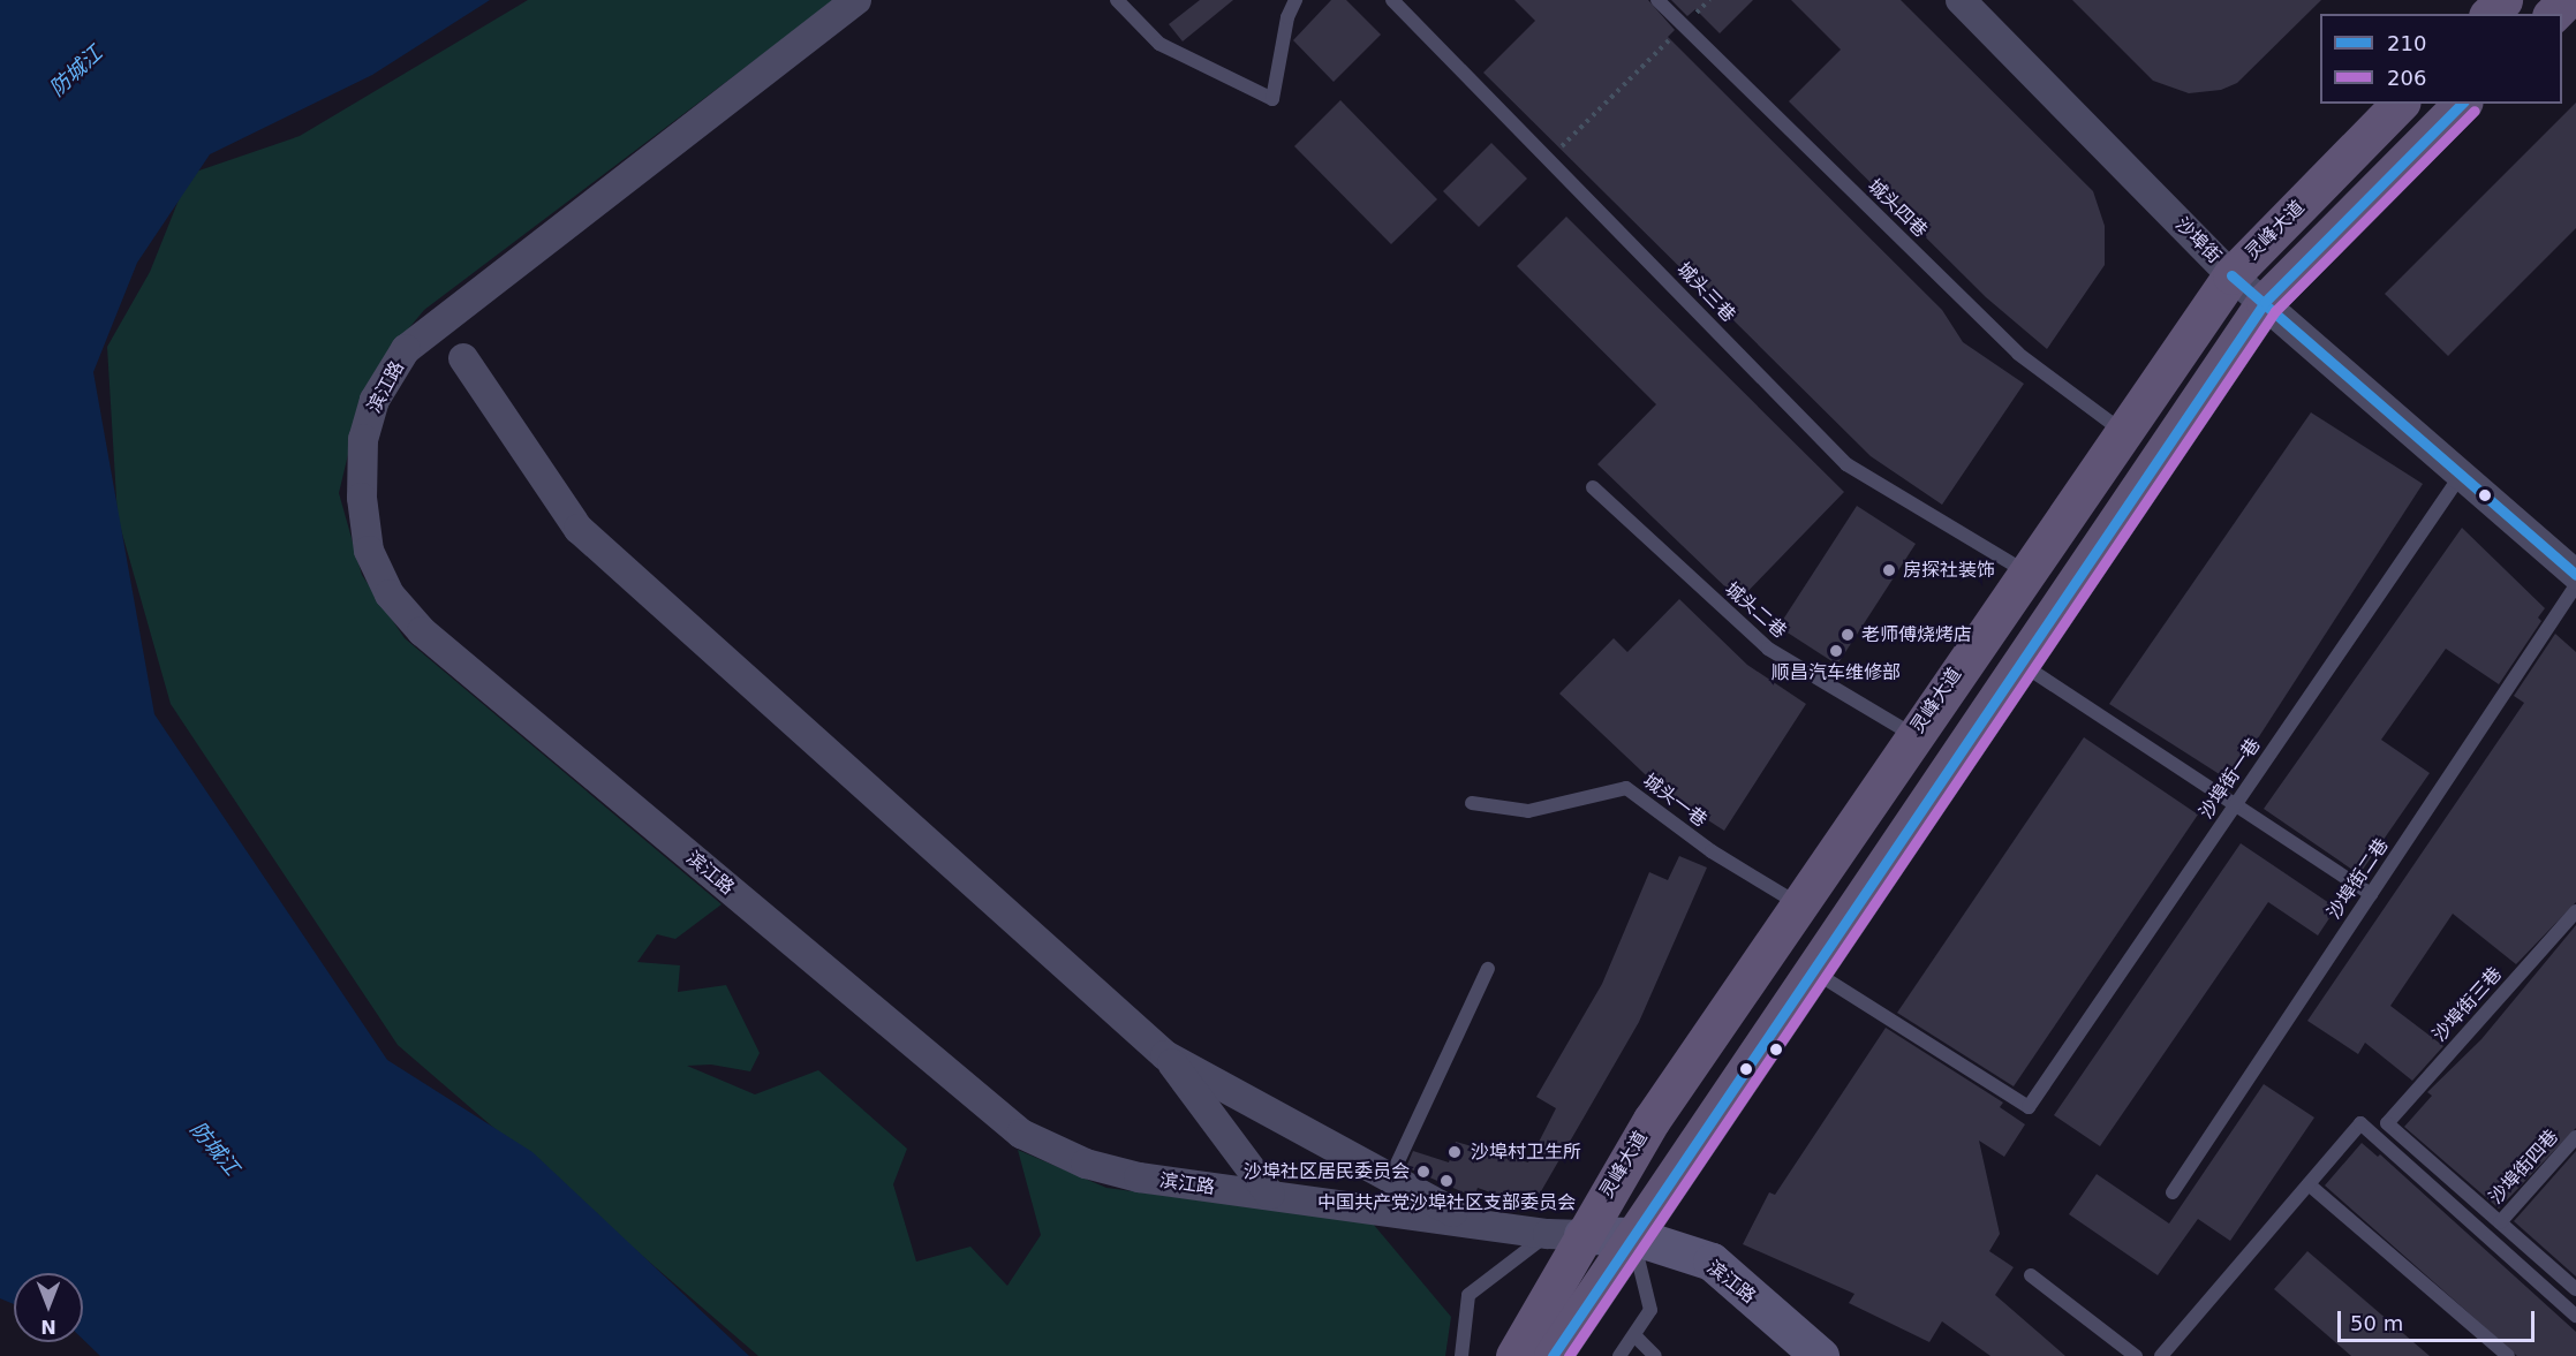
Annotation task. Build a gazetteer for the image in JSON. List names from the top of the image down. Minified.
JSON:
{"streets":{"main road":["灵峰大道"],"street":["沙埠街","滨江路"],"lane":["城头四巷","城头三巷","城头二巷","沙埠街一巷","城头一巷","沙埠街二巷","沙埠街三巷","沙埠街四巷"]},"crossings":[["城头四巷","灵峰大道"],["灵峰大道","沙埠街"],["灵峰大道","城头三巷"],["灵峰大道","滨江路"],["灵峰大道","城头二巷"],["灵峰大道","沙埠街一巷"],["灵峰大道","城头一巷"],["沙埠街","沙埠街一巷"],["沙埠街三巷","沙埠街四巷"]],"water":["防城江"],"places":["房探社装饰","老师傅烧烤店","顺昌汽车维修部","沙埠村卫生所","沙埠社区居民委员会","中国共产党沙埠社区支部委员会"],"lines":["transit line 210","transit line 206"],"legend":["210","206"],"scale_bar":"50 m","north":"bottom"}
